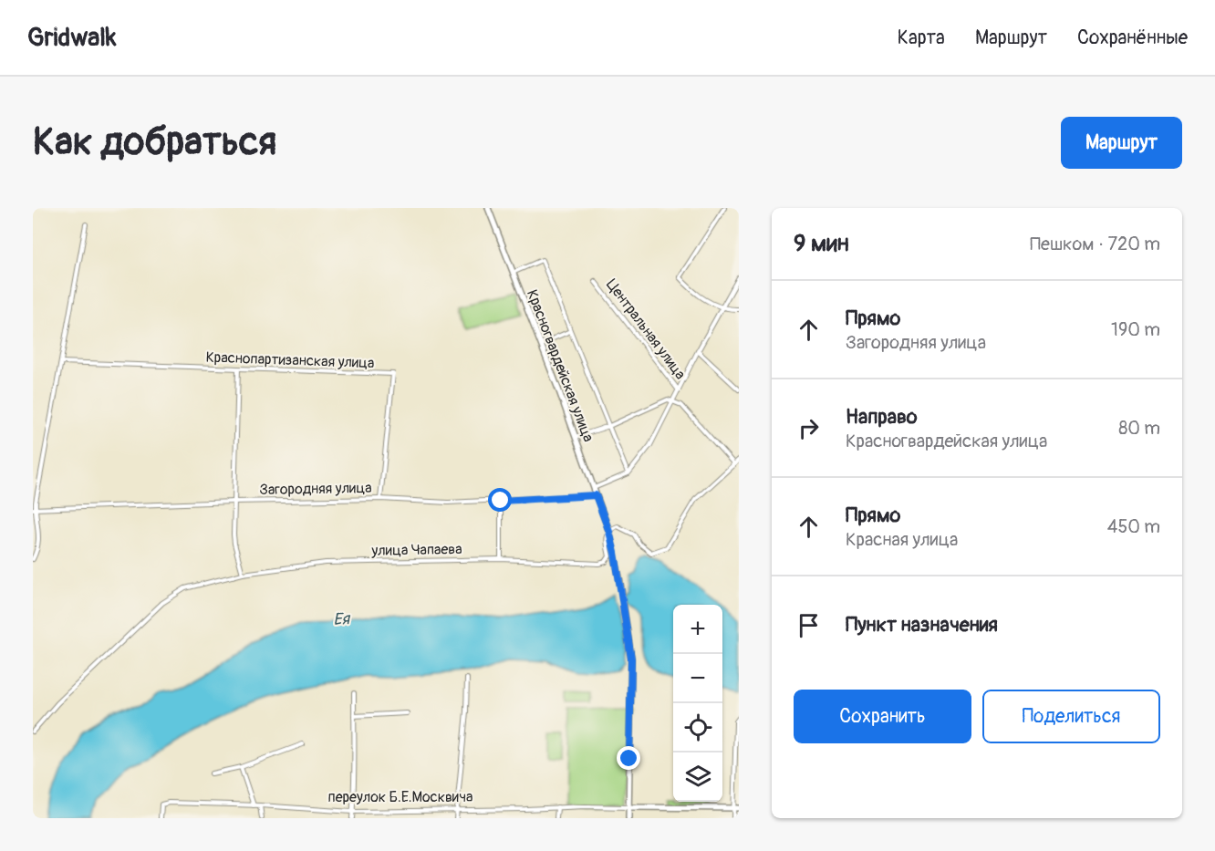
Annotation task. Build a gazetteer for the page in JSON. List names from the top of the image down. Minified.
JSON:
{"streets":{"street":["Центральная улица","Краснопартизанская улица","Красногвардейская улица","Загородняя улица","улица Чапаева","переулок Б.Е.Москвича"]},"crossings":[["Центральная улица","Красногвардейская улица"],["Краснопартизанская улица","Загородняя улица"],["Красногвардейская улица","Загородняя улица"],["Красногвардейская улица","улица Чапаева"],["Красногвардейская улица","переулок Б.Е.Москвича"]],"water":["Ея"],"page":{"header":"Gridwalk","nav":["Карта","Маршрут","Сохранённые"],"buttons":["Маршрут",["Сохранить","Поделиться"]],"title":"Как добраться","heading":["9 мин","Пешком · 720 m"],"list":[["Прямо","Загородняя улица","190 m"],["Направо","Красногвардейская улица","80 m"],["Прямо","Красная улица","450 m"],"Пункт назначения"],"map_buttons":["+","−"]}}
